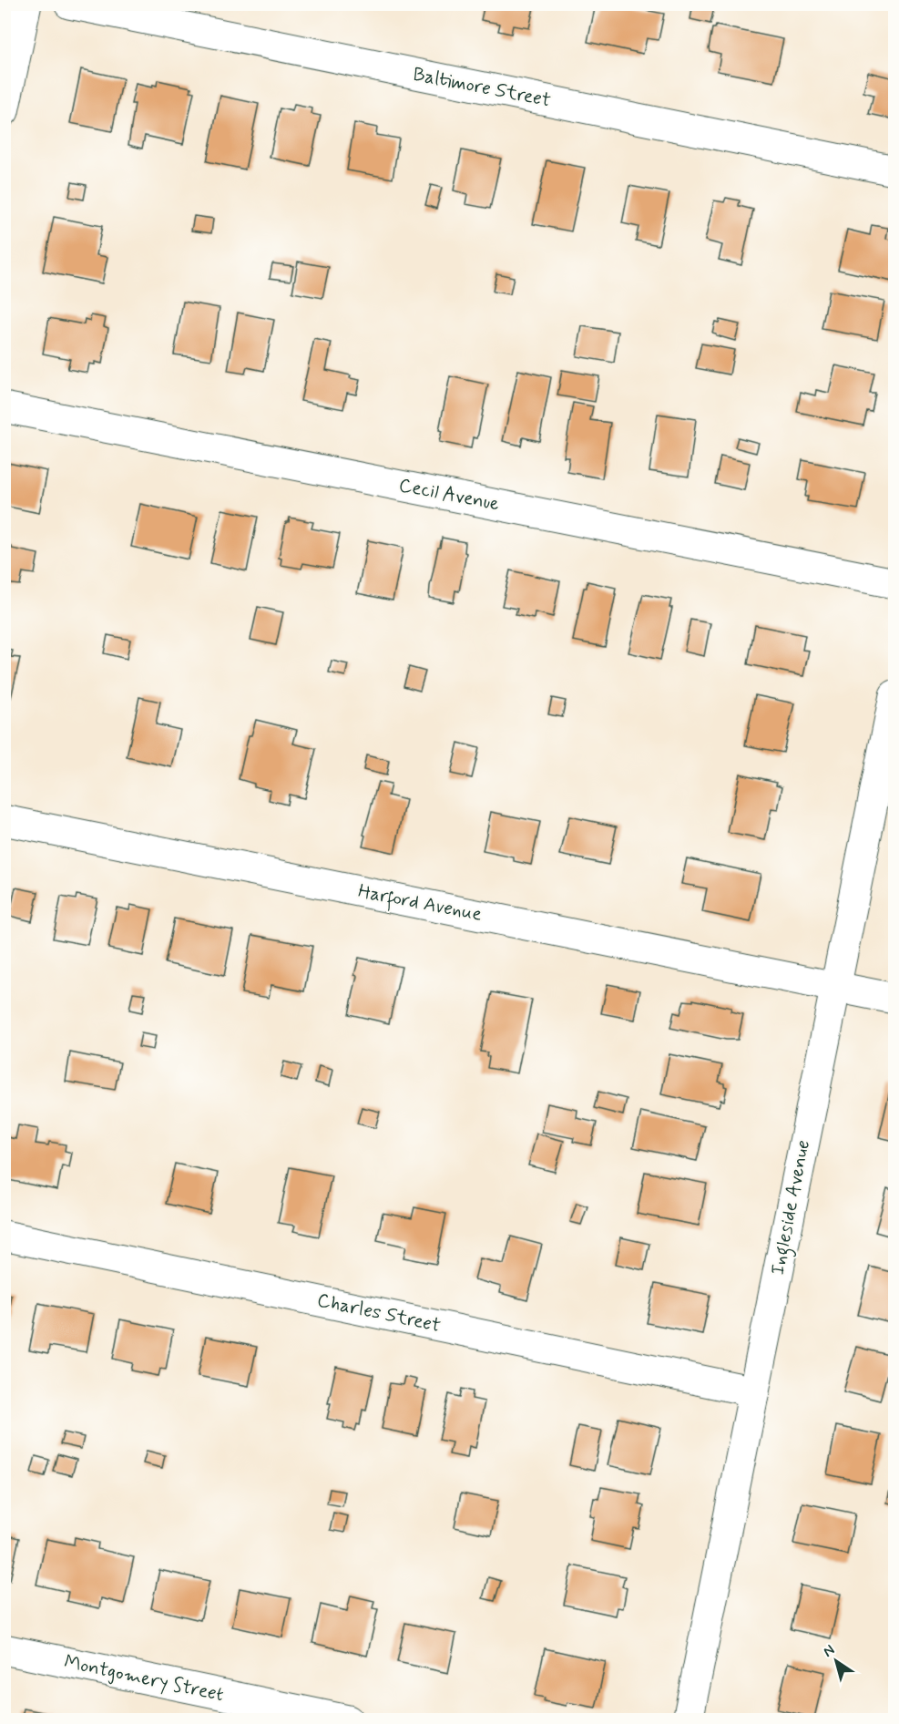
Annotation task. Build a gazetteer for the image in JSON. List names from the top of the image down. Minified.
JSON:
{"streets":{"street":["Baltimore Street","Cecil Avenue","Harford Avenue","Ingleside Avenue","Charles Street","Montgomery Street"]},"crossings":[["Harford Avenue","Ingleside Avenue"],["Ingleside Avenue","Charles Street"]],"north":"top left"}
